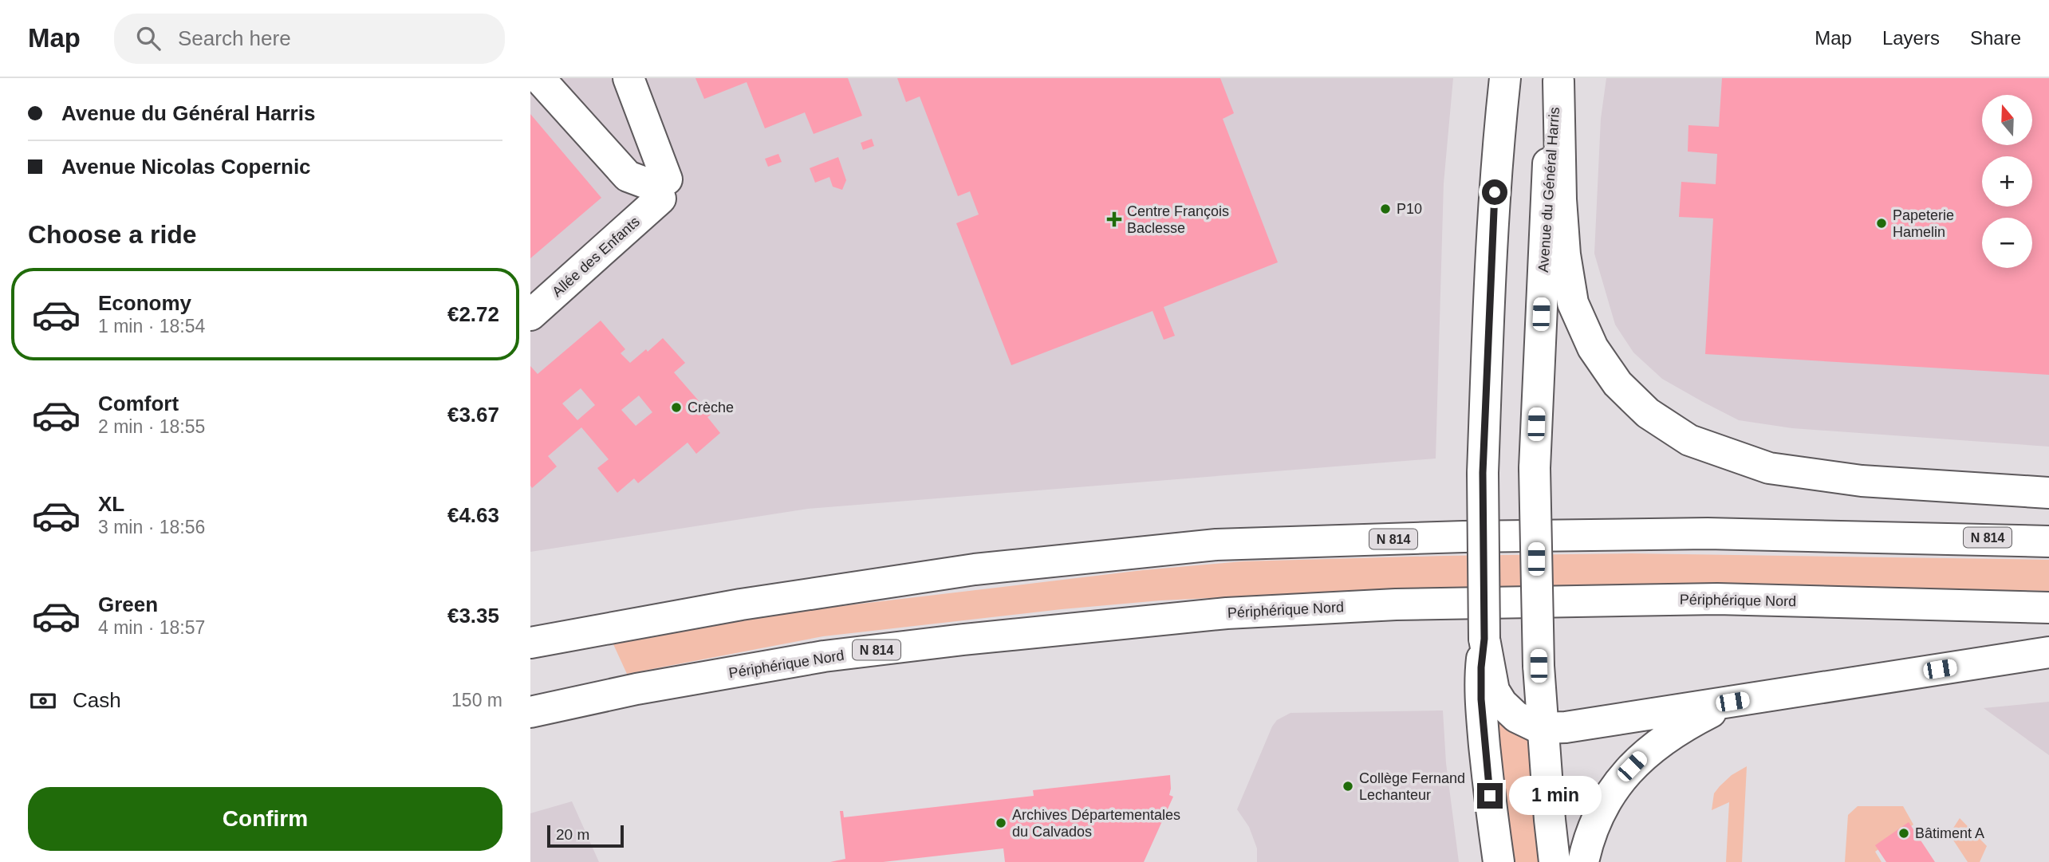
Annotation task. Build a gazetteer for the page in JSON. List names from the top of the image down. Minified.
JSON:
{"streets":{"main road":["Avenue du Général Harris","Allée des Enfants","N 814","Périphérique Nord"]},"places":{"other":["P10","Papeterie Hamelin","Crèche","Collège Fernand Lechanteur","Archives Départementales du Calvados","Bâtiment A"],"health":["Centre François Baclesse"]},"scale_bar":"20 m","north":"top","page":{"header":"Map","search":"Search here","nav":["Map","Layers","Share"],"banner":["Avenue du Général Harris","Avenue Nicolas Copernic"],"map_buttons":["+","−"],"heading":"Choose a ride","list":[{"name":"Economy","note":"1 min · 18:54","value":"€2.72"},{"name":"Comfort","note":"2 min · 18:55","value":"€3.67"},{"name":"XL","note":"3 min · 18:56","value":"€4.63"},{"name":"Green","note":"4 min · 18:57","value":"€3.35"}],"pay":["Cash","150 m"],"buttons":"Confirm","bubble":"1 min","scale":"20 m"}}
